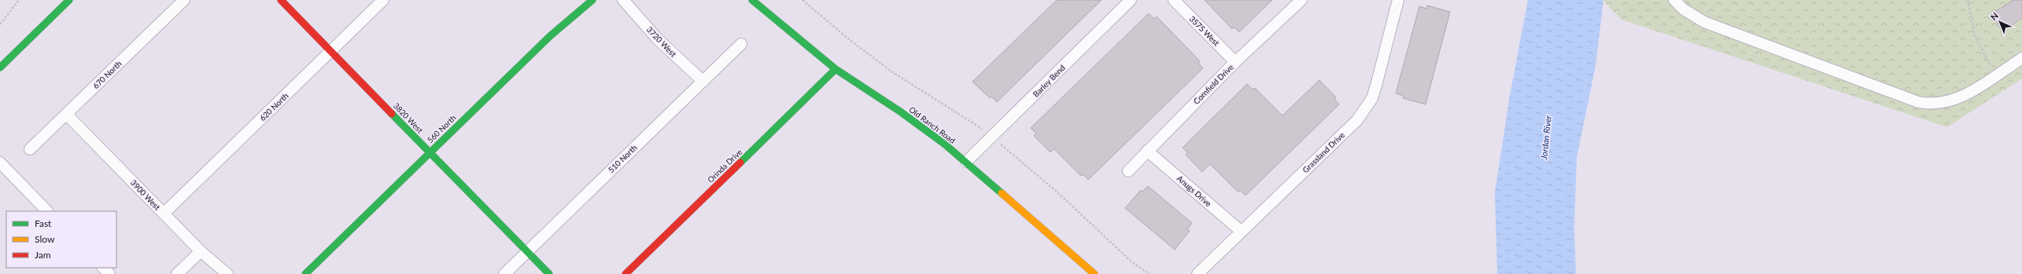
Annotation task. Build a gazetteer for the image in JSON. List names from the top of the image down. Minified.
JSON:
{"streets":{"street":["3575 West","3720 West","670 North","Barley Bend","Cornfield Drive","620 North","3820 West","Old Ranch Road","560 North","Grassland Drive","510 North","Orinda Drive","Anugs Drive","3900 West"]},"crossings":[["3575 West","Cornfield Drive"],["3720 West","510 North"],["670 North","3900 West"],["Barley Bend","Old Ranch Road"],["Cornfield Drive","Anugs Drive"],["620 North","3820 West"],["620 North","3900 West"],["3820 West","560 North"],["3820 West","510 North"],["Old Ranch Road","Orinda Drive"],["Grassland Drive","Anugs Drive"]],"water":["Jordan River"],"legend":["Fast","Slow","Jam"],"north":"top left"}
